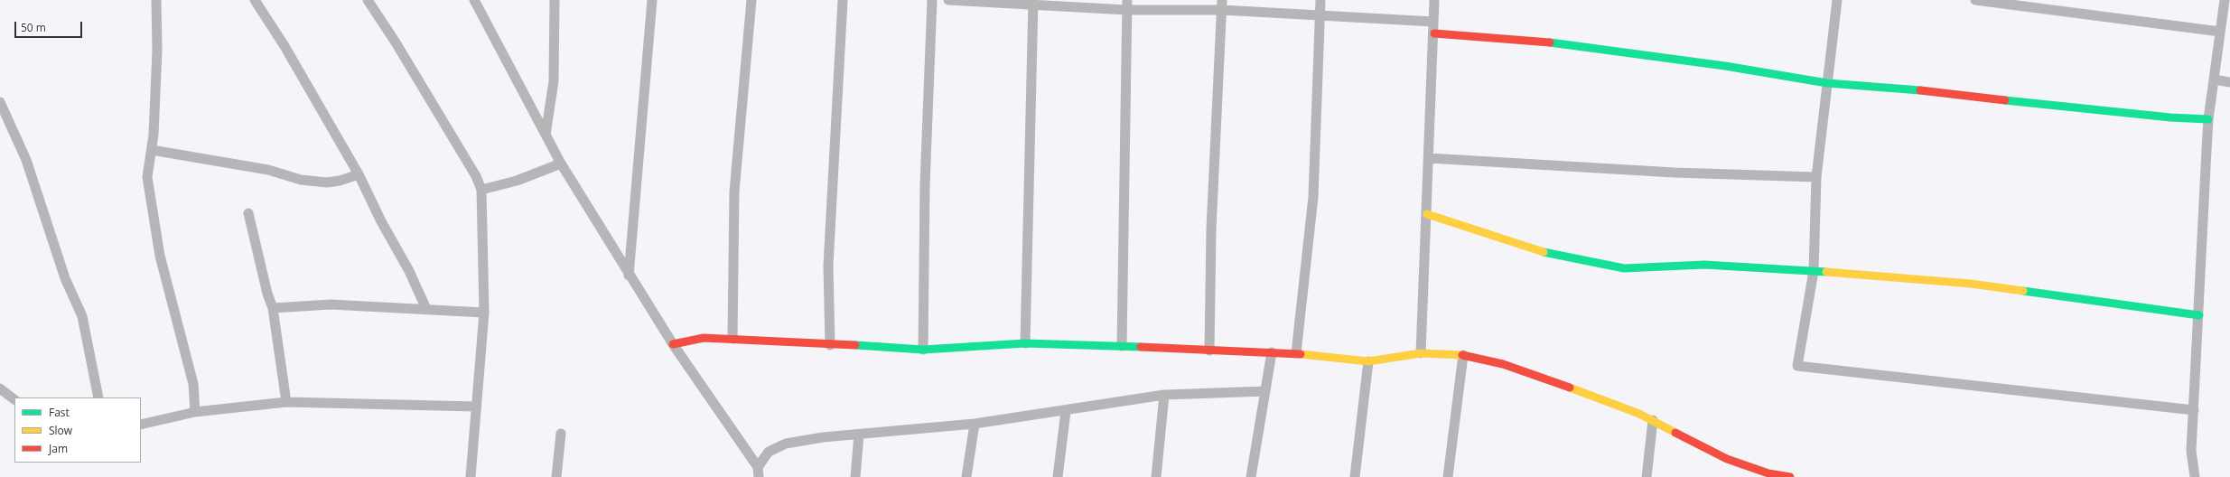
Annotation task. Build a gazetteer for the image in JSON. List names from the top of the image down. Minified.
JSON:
{"legend":["Fast","Slow","Jam"],"scale_bar":"50 m"}
